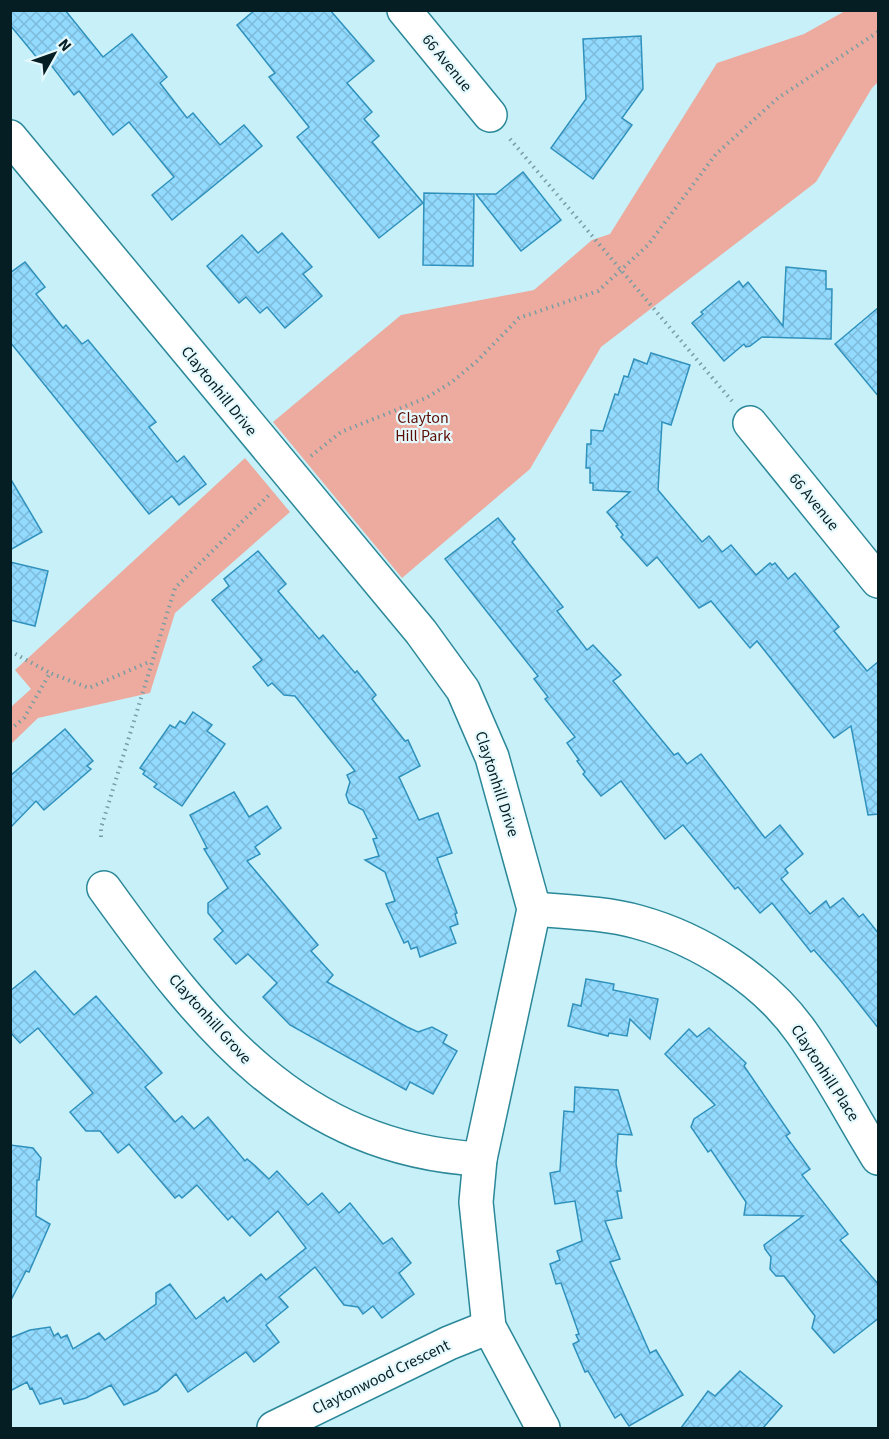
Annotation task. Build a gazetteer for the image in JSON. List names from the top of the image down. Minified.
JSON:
{"streets":{"street":["66 Avenue","Claytonhill Drive","Claytonhill Grove","Claytonhill Place","Claytonwood Crescent"]},"crossings":[["Claytonhill Drive","Claytonhill Grove"],["Claytonhill Drive","Claytonhill Place"],["Claytonhill Drive","Claytonwood Crescent"]],"parks":["Clayton Hill Park"],"north":"top right"}
